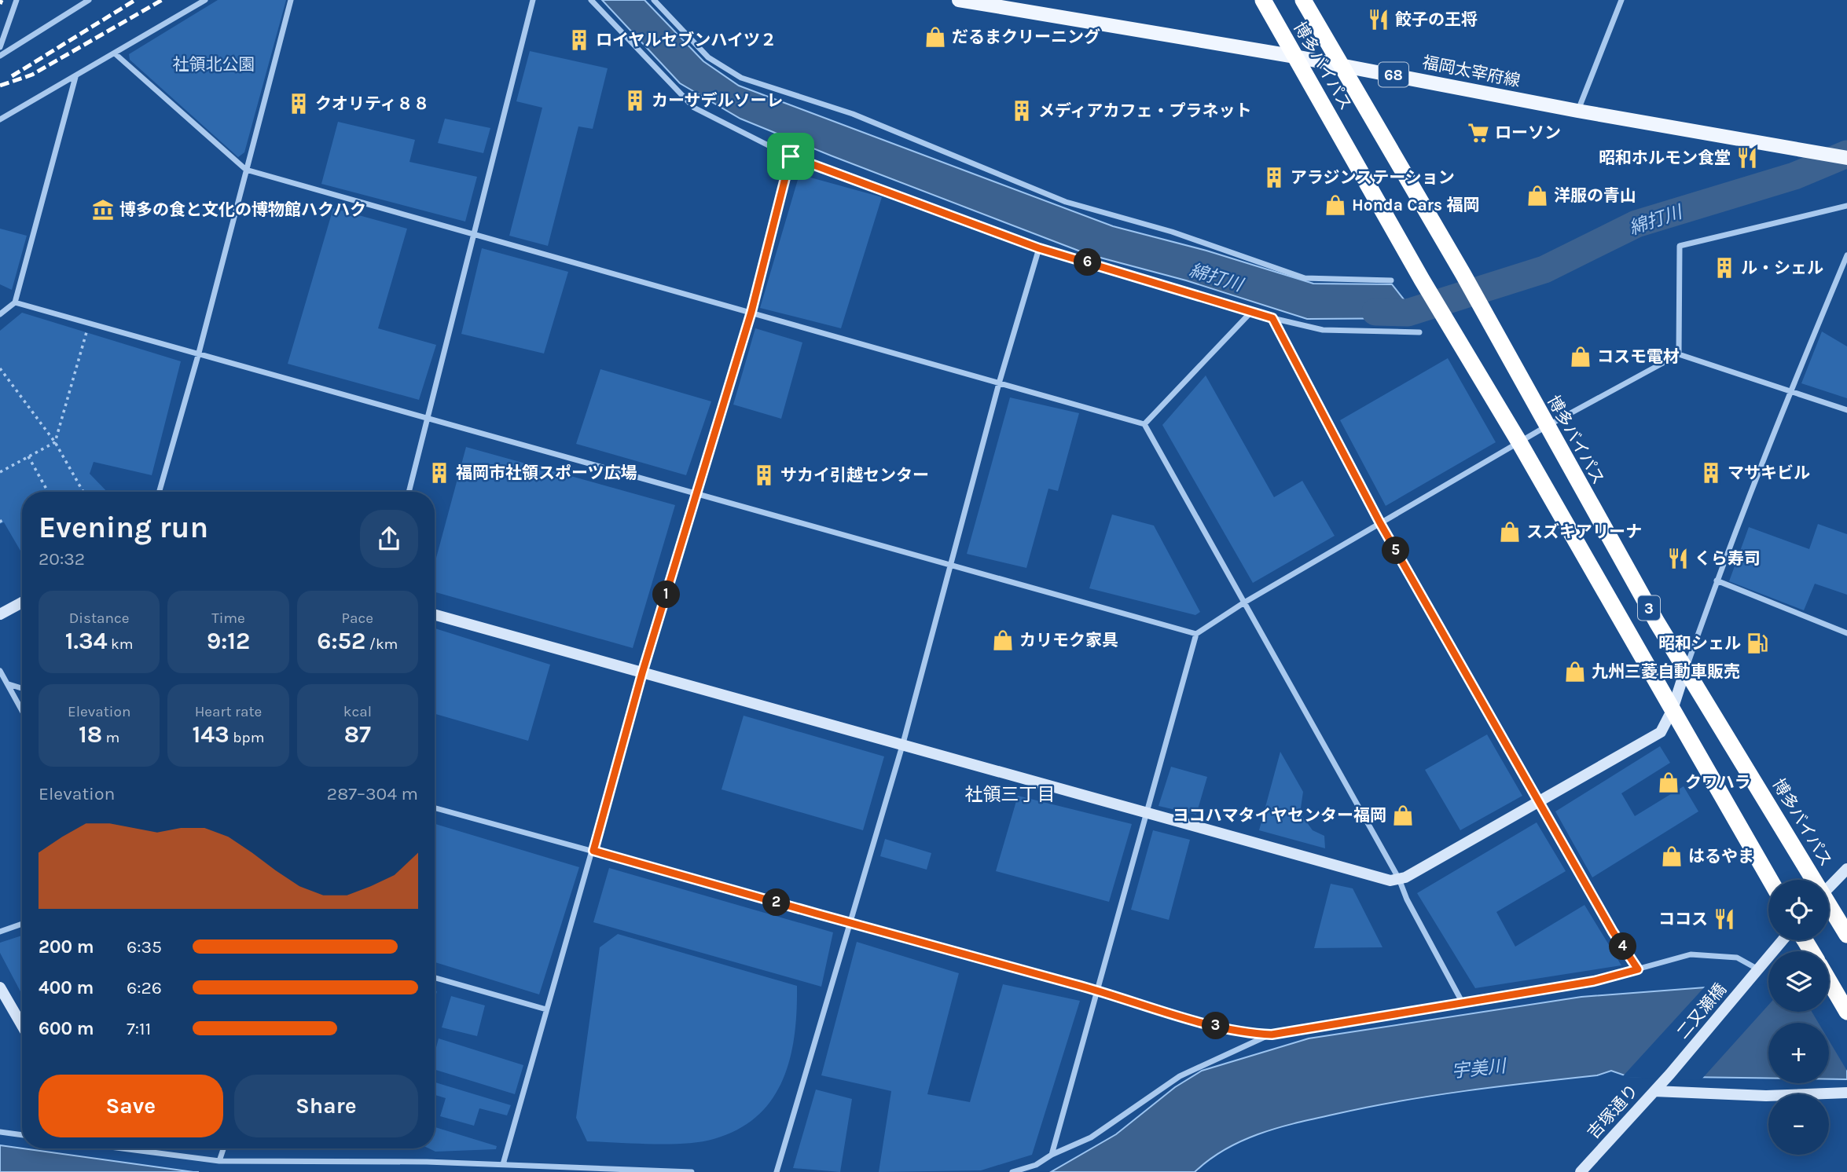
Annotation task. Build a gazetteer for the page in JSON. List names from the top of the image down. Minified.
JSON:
{"streets":{"highway":["博多バイパス","3"],"main road":["福岡太宰府線","68"],"street":["二又瀬橋","吉塚通り"]},"crossings":[["博多バイパス","福岡太宰府線"],["二又瀬橋","吉塚通り"]],"districts":["社領三丁目"],"water":["綿打川","宇美川"],"parks":["社領北公園"],"places":{"restaurant":["餃子の王将","昭和ホルモン食堂","くら寿司","ココス"],"shop":["だるまクリーニング","洋服の青山","Honda Cars 福岡","コスモ電材","スズキアリーナ","カリモク家具","九州三菱自動車販売","クワハラ","ヨコハマタイヤセンター福岡","はるやま"],"building":["ロイヤルセブンハイツ２","カーサデルソーレ","クオリティ８８","メディアカフェ・プラネット","アラジンステーション","ル・シェル","福岡市社領スポーツ広場","マサキビル","サカイ引越センター"],"supermarket":["ローソン"],"museum":["博多の食と文化の博物館ハクハク"],"fuel station":["昭和シェル"]},"page":{"pins":["6","5","1","2","4","3"],"heading":["Evening run","20:32"],"stats":[["Distance","1.34 km"],["Time","9:12"],["Pace","6:52 /km"],["Elevation","18 m"],["Heart rate","143 bpm"],["kcal","87"]],"chart":["Elevation","287–304 m"],"map_buttons":["+","−"],"list":[{"name":"200 m","note":"6:35"},{"name":"400 m","note":"6:26"},{"name":"600 m","note":"7:11"}],"buttons":["Save","Share"]}}
